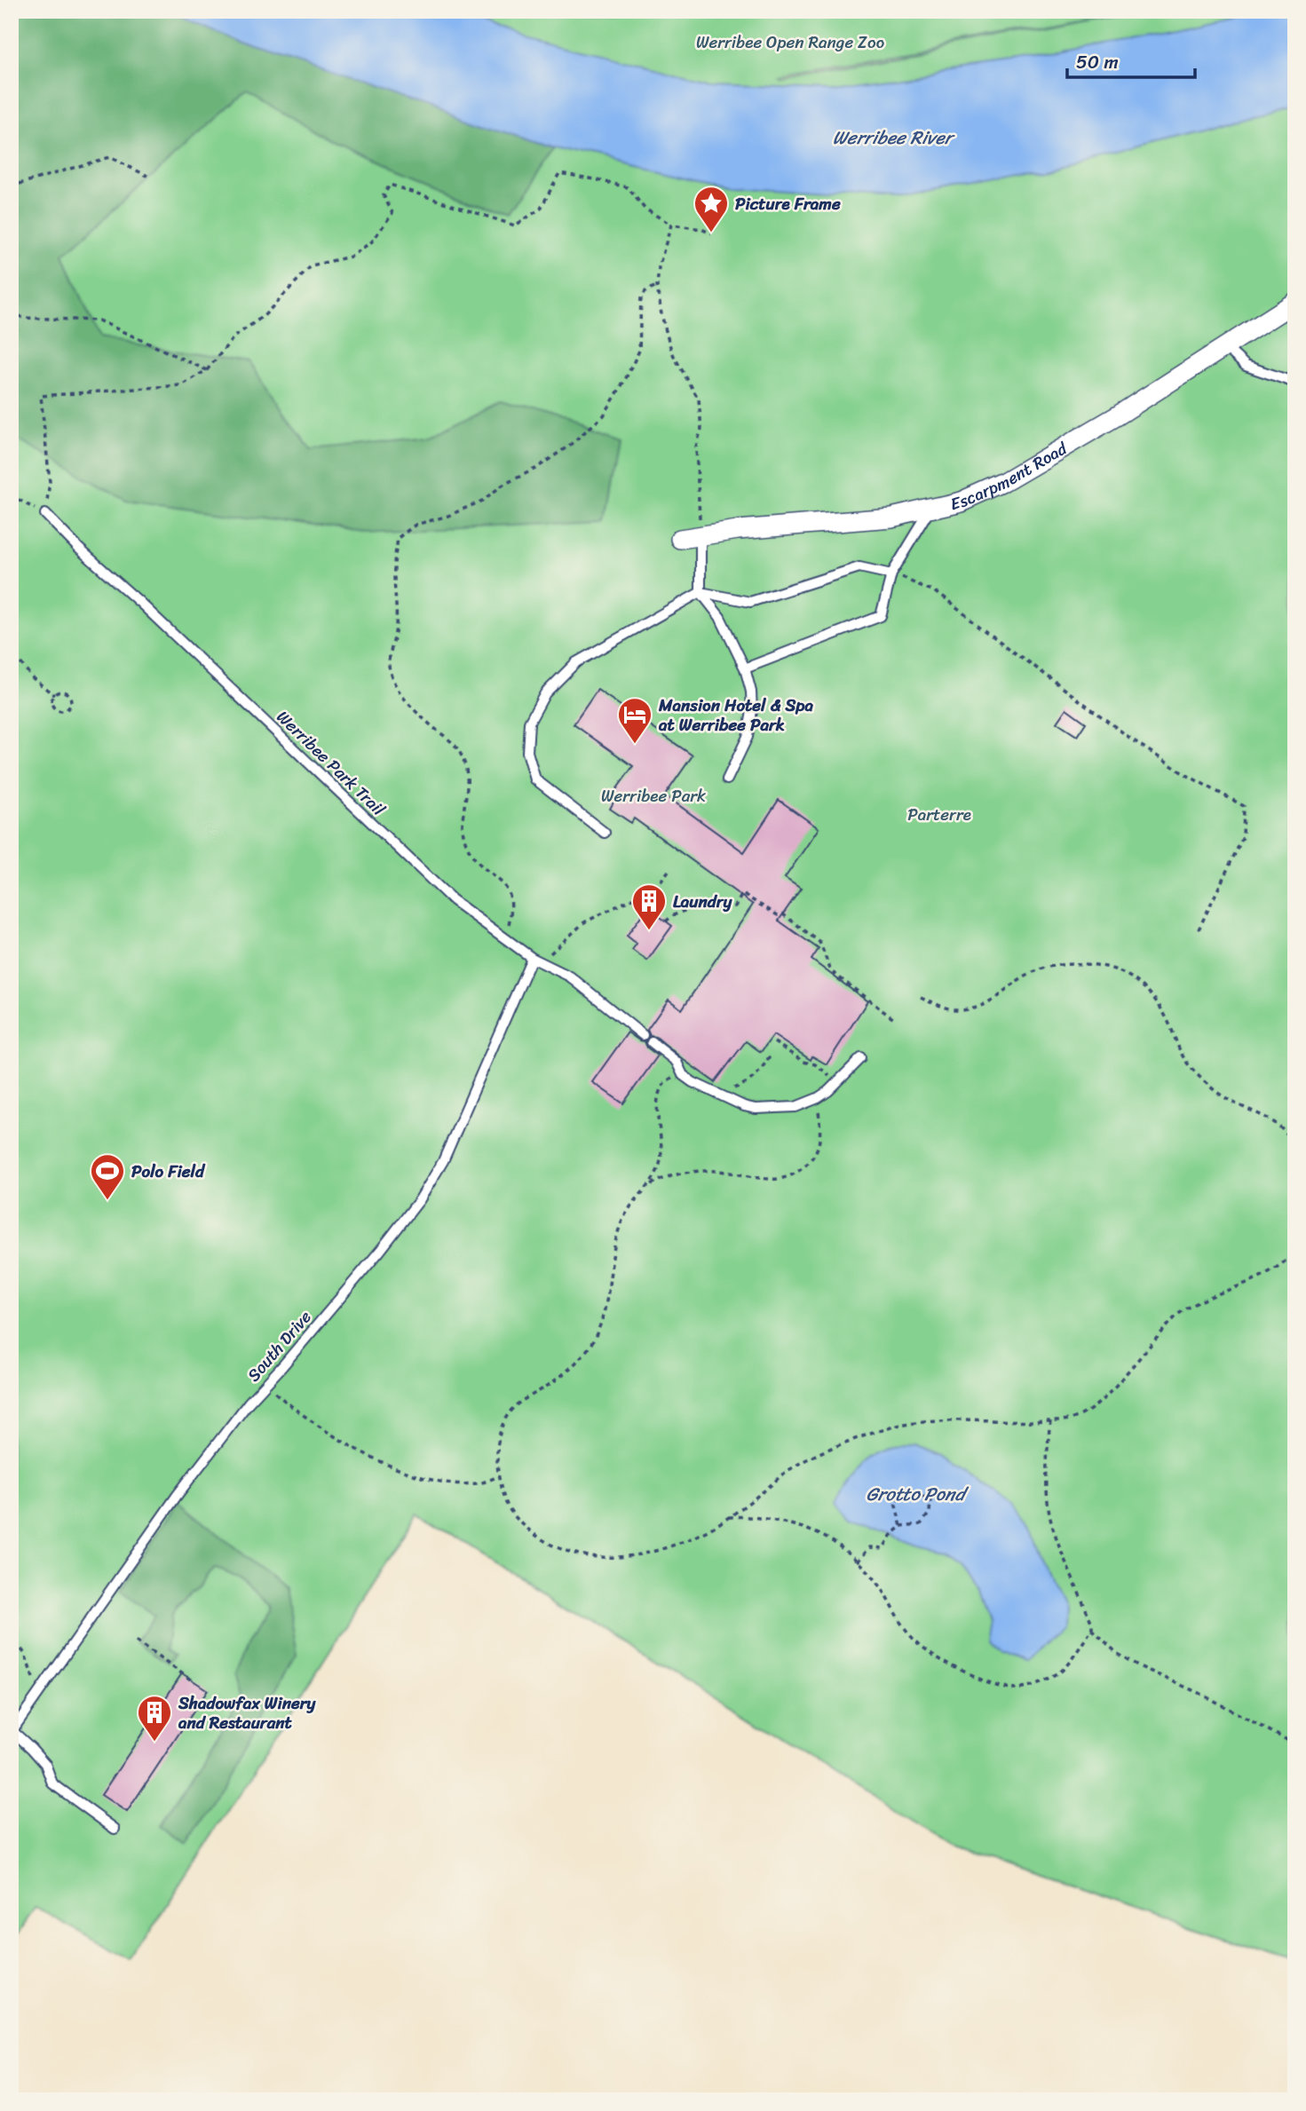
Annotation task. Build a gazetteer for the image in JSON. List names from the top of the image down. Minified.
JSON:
{"streets":{"street":["Escarpment Road"],"lane":["Werribee Park Trail","South Drive"]},"crossings":[["Werribee Park Trail","South Drive"]],"water":["Werribee River","Grotto Pond"],"parks":["Werribee Open Range Zoo","Werribee Park","Parterre"],"places":{"place":["Picture Frame"],"hotel":["Mansion Hotel & Spa at Werribee Park"],"building":["Laundry","Shadowfax Winery and Restaurant"],"sports":["Polo Field"]},"scale_bar":"50 m"}
